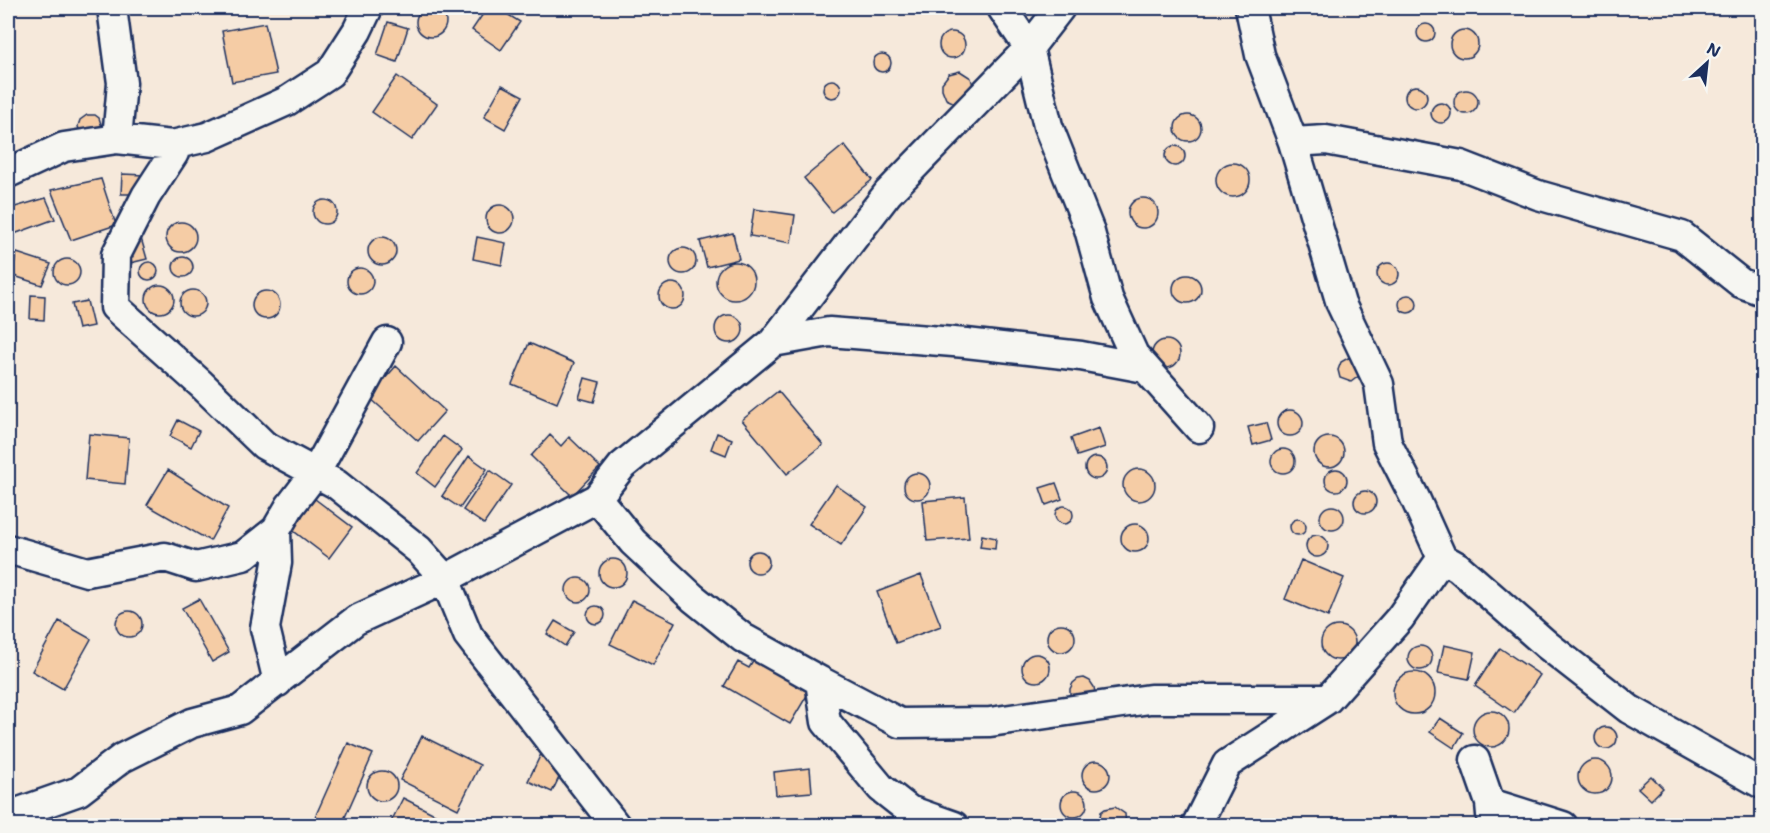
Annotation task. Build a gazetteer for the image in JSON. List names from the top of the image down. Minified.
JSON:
{"north":"top right"}
